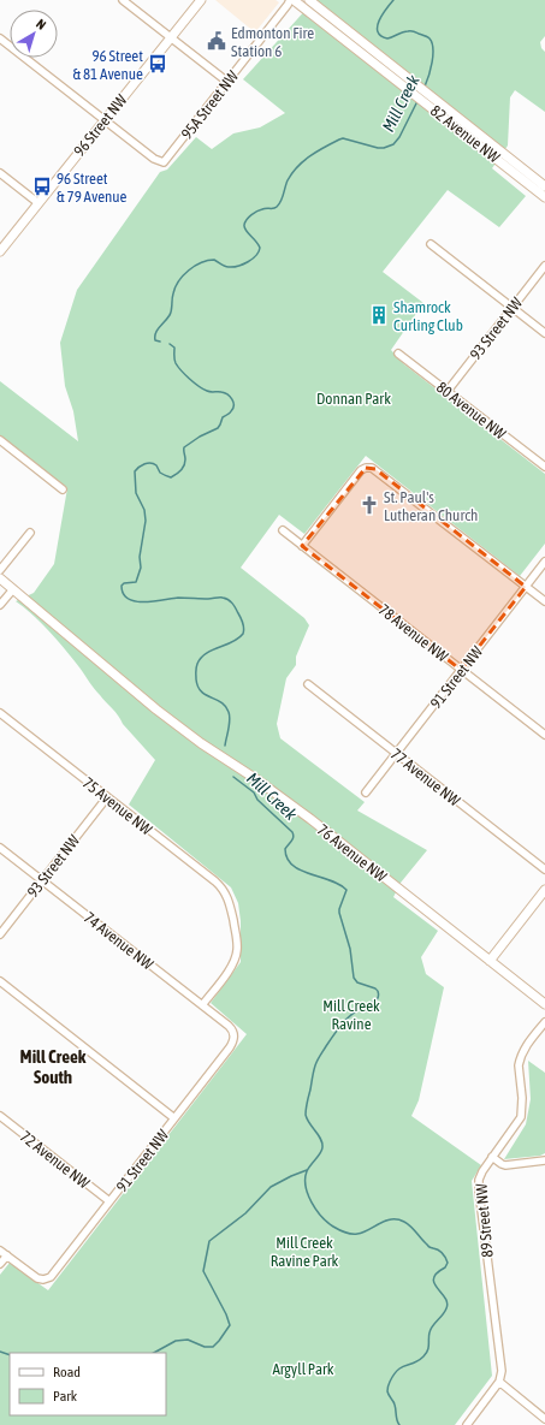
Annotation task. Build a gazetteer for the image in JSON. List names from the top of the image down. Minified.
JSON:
{"streets":{"street":["95A Street NW","96 Street NW","82 Avenue NW","93 Street NW","80 Avenue NW","78 Avenue NW","91 Street NW","77 Avenue NW","75 Avenue NW","76 Avenue NW","74 Avenue NW","72 Avenue NW","89 Street NW"]},"crossings":[["95A Street NW","96 Street NW"],["93 Street NW","80 Avenue NW"],["93 Street NW","75 Avenue NW"],["93 Street NW","74 Avenue NW"],["78 Avenue NW","91 Street NW"],["91 Street NW","77 Avenue NW"],["91 Street NW","74 Avenue NW"],["91 Street NW","72 Avenue NW"],["75 Avenue NW","74 Avenue NW"]],"districts":["Mill Creek South"],"water":["Mill Creek"],"parks":["Donnan Park","Mill Creek Ravine","Mill Creek Ravine Park","Argyll Park"],"places":{"public building":["Edmonton Fire Station 6"],"bus stop":["96 Street & 81 Avenue","96 Street & 79 Avenue"],"building":["Shamrock Curling Club"],"church":["St. Paul's Lutheran Church"]},"legend":["Road","Park"],"north":"top right"}
